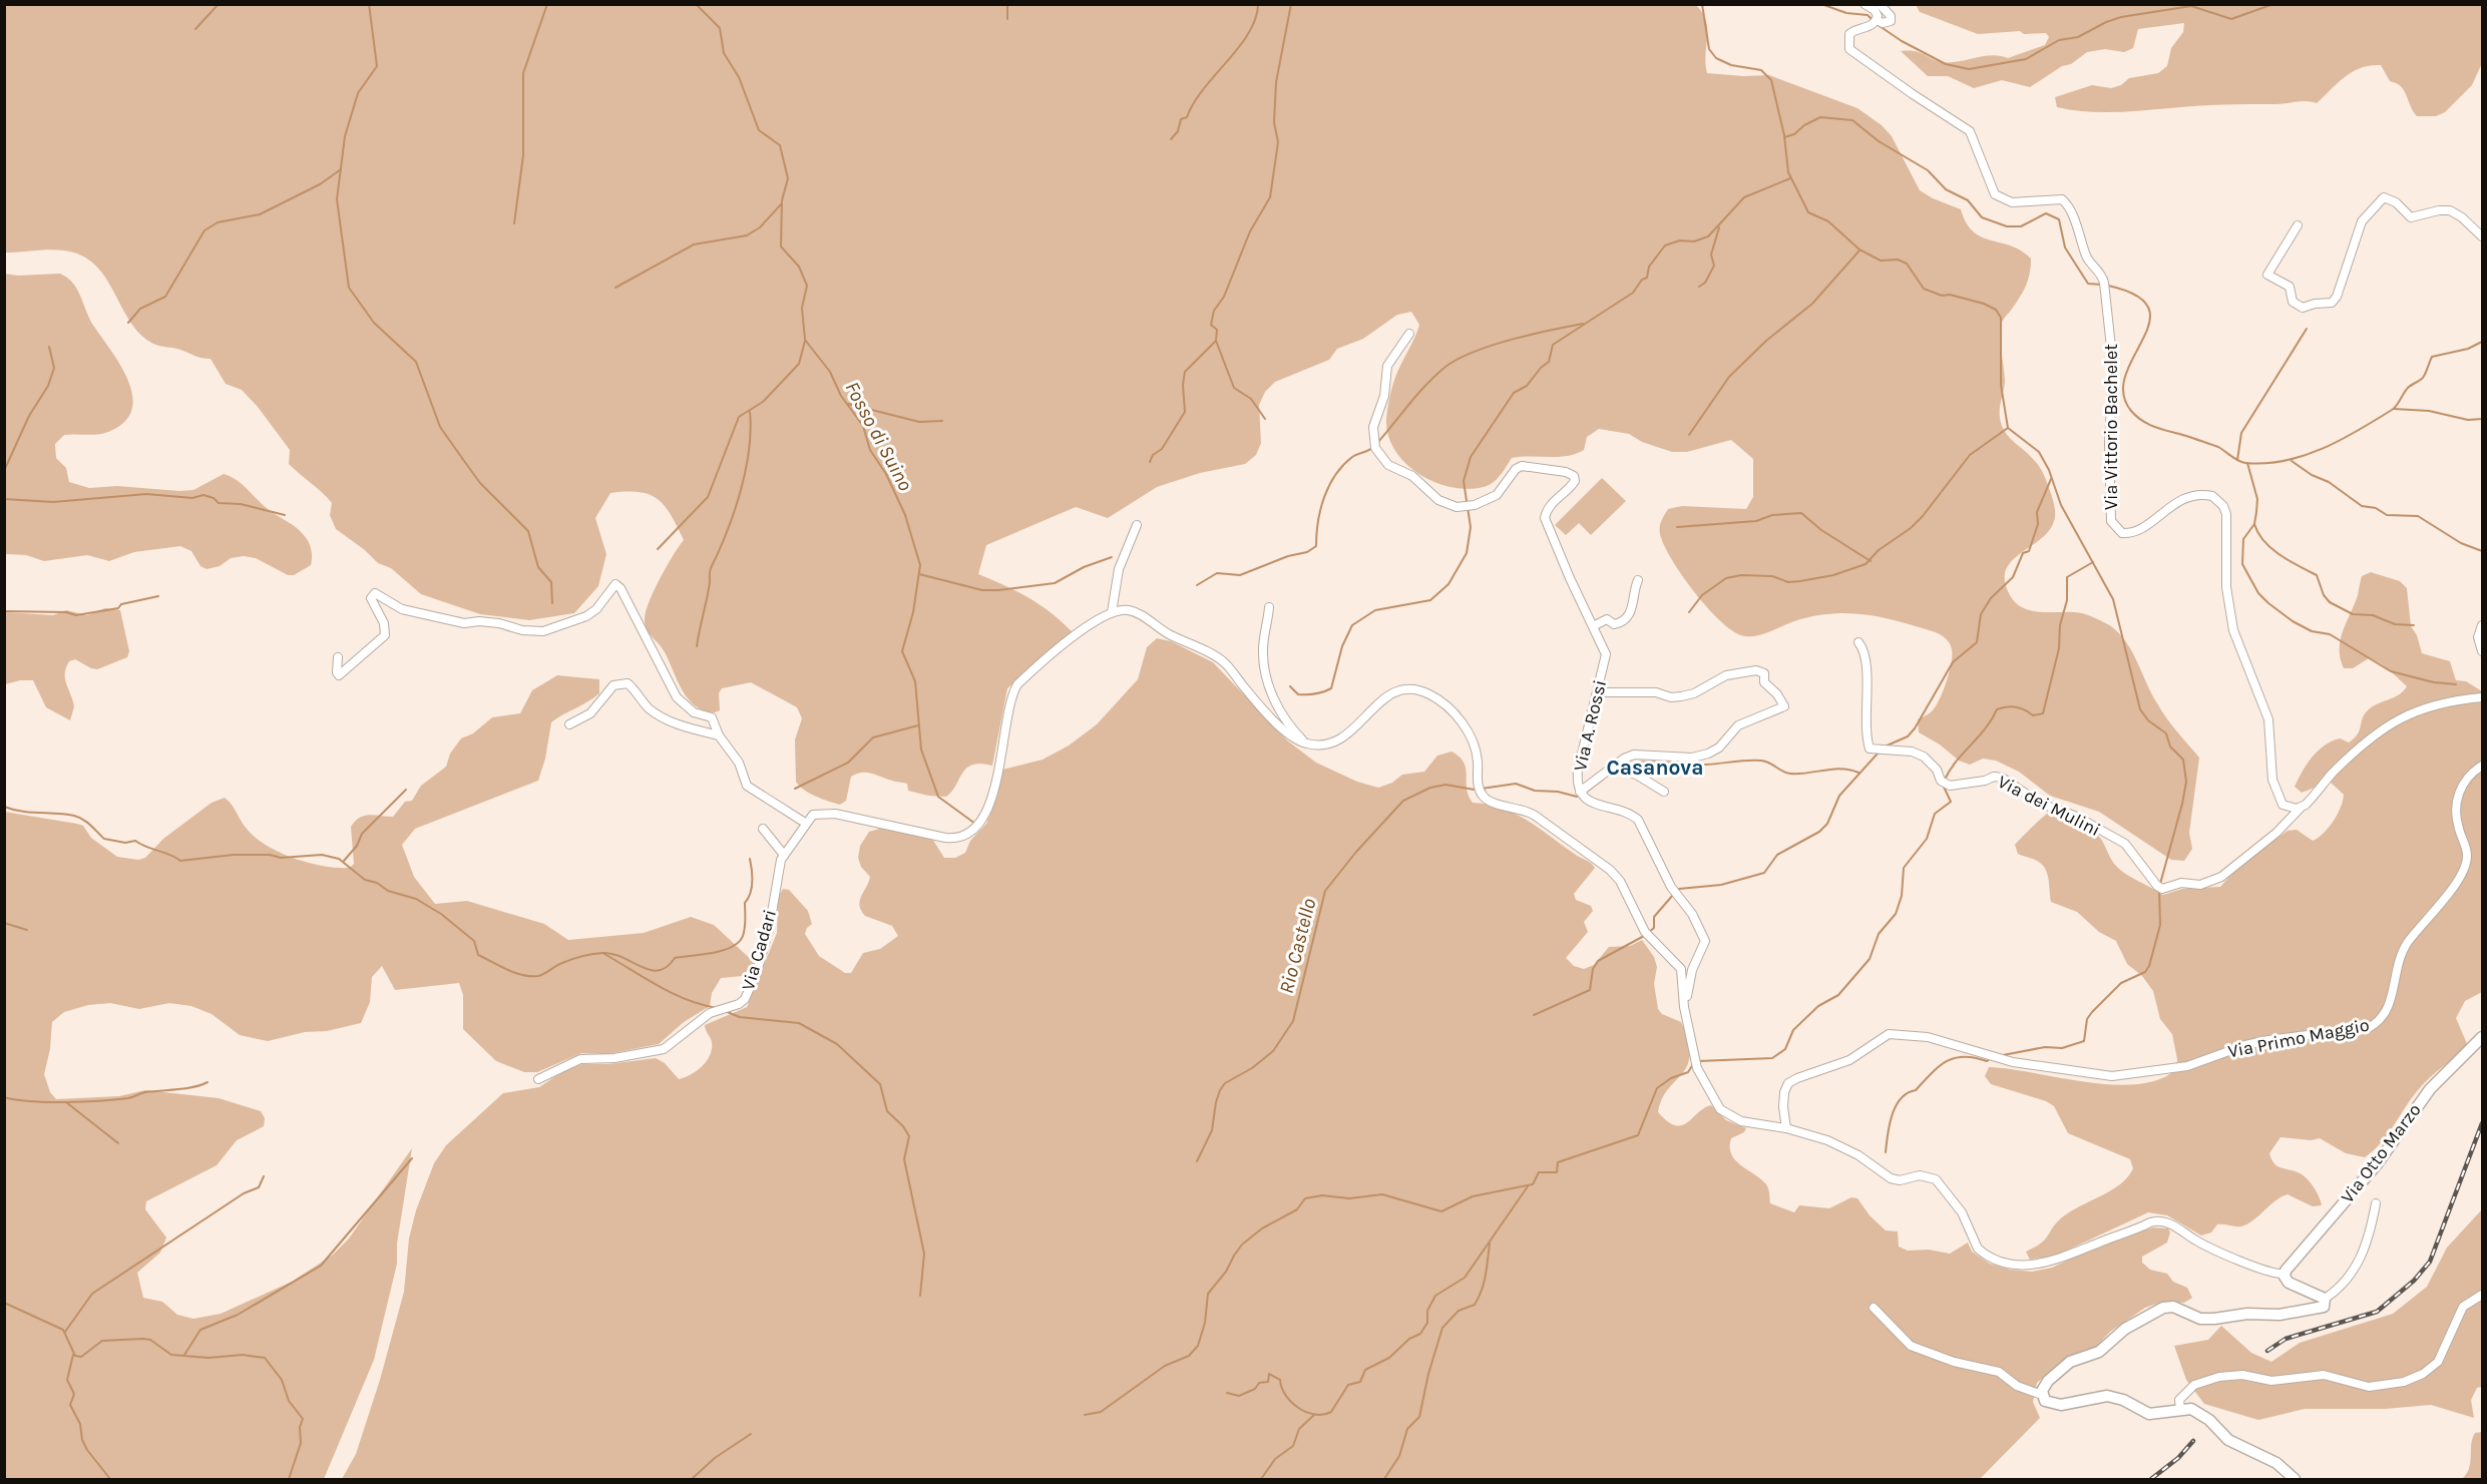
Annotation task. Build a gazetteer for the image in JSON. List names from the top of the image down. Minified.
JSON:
{"streets":{"main road":["Via Otto Marzo"],"street":["Via Vittorio Bachelet","Via A. Rossi","Via dei Mulini","Via Cadari","Via Primo Maggio"]},"crossings":[["Via Vittorio Bachelet","Via dei Mulini"]],"districts":["Casanova"],"water":["Fosso di Suino","Rio Castello"]}
